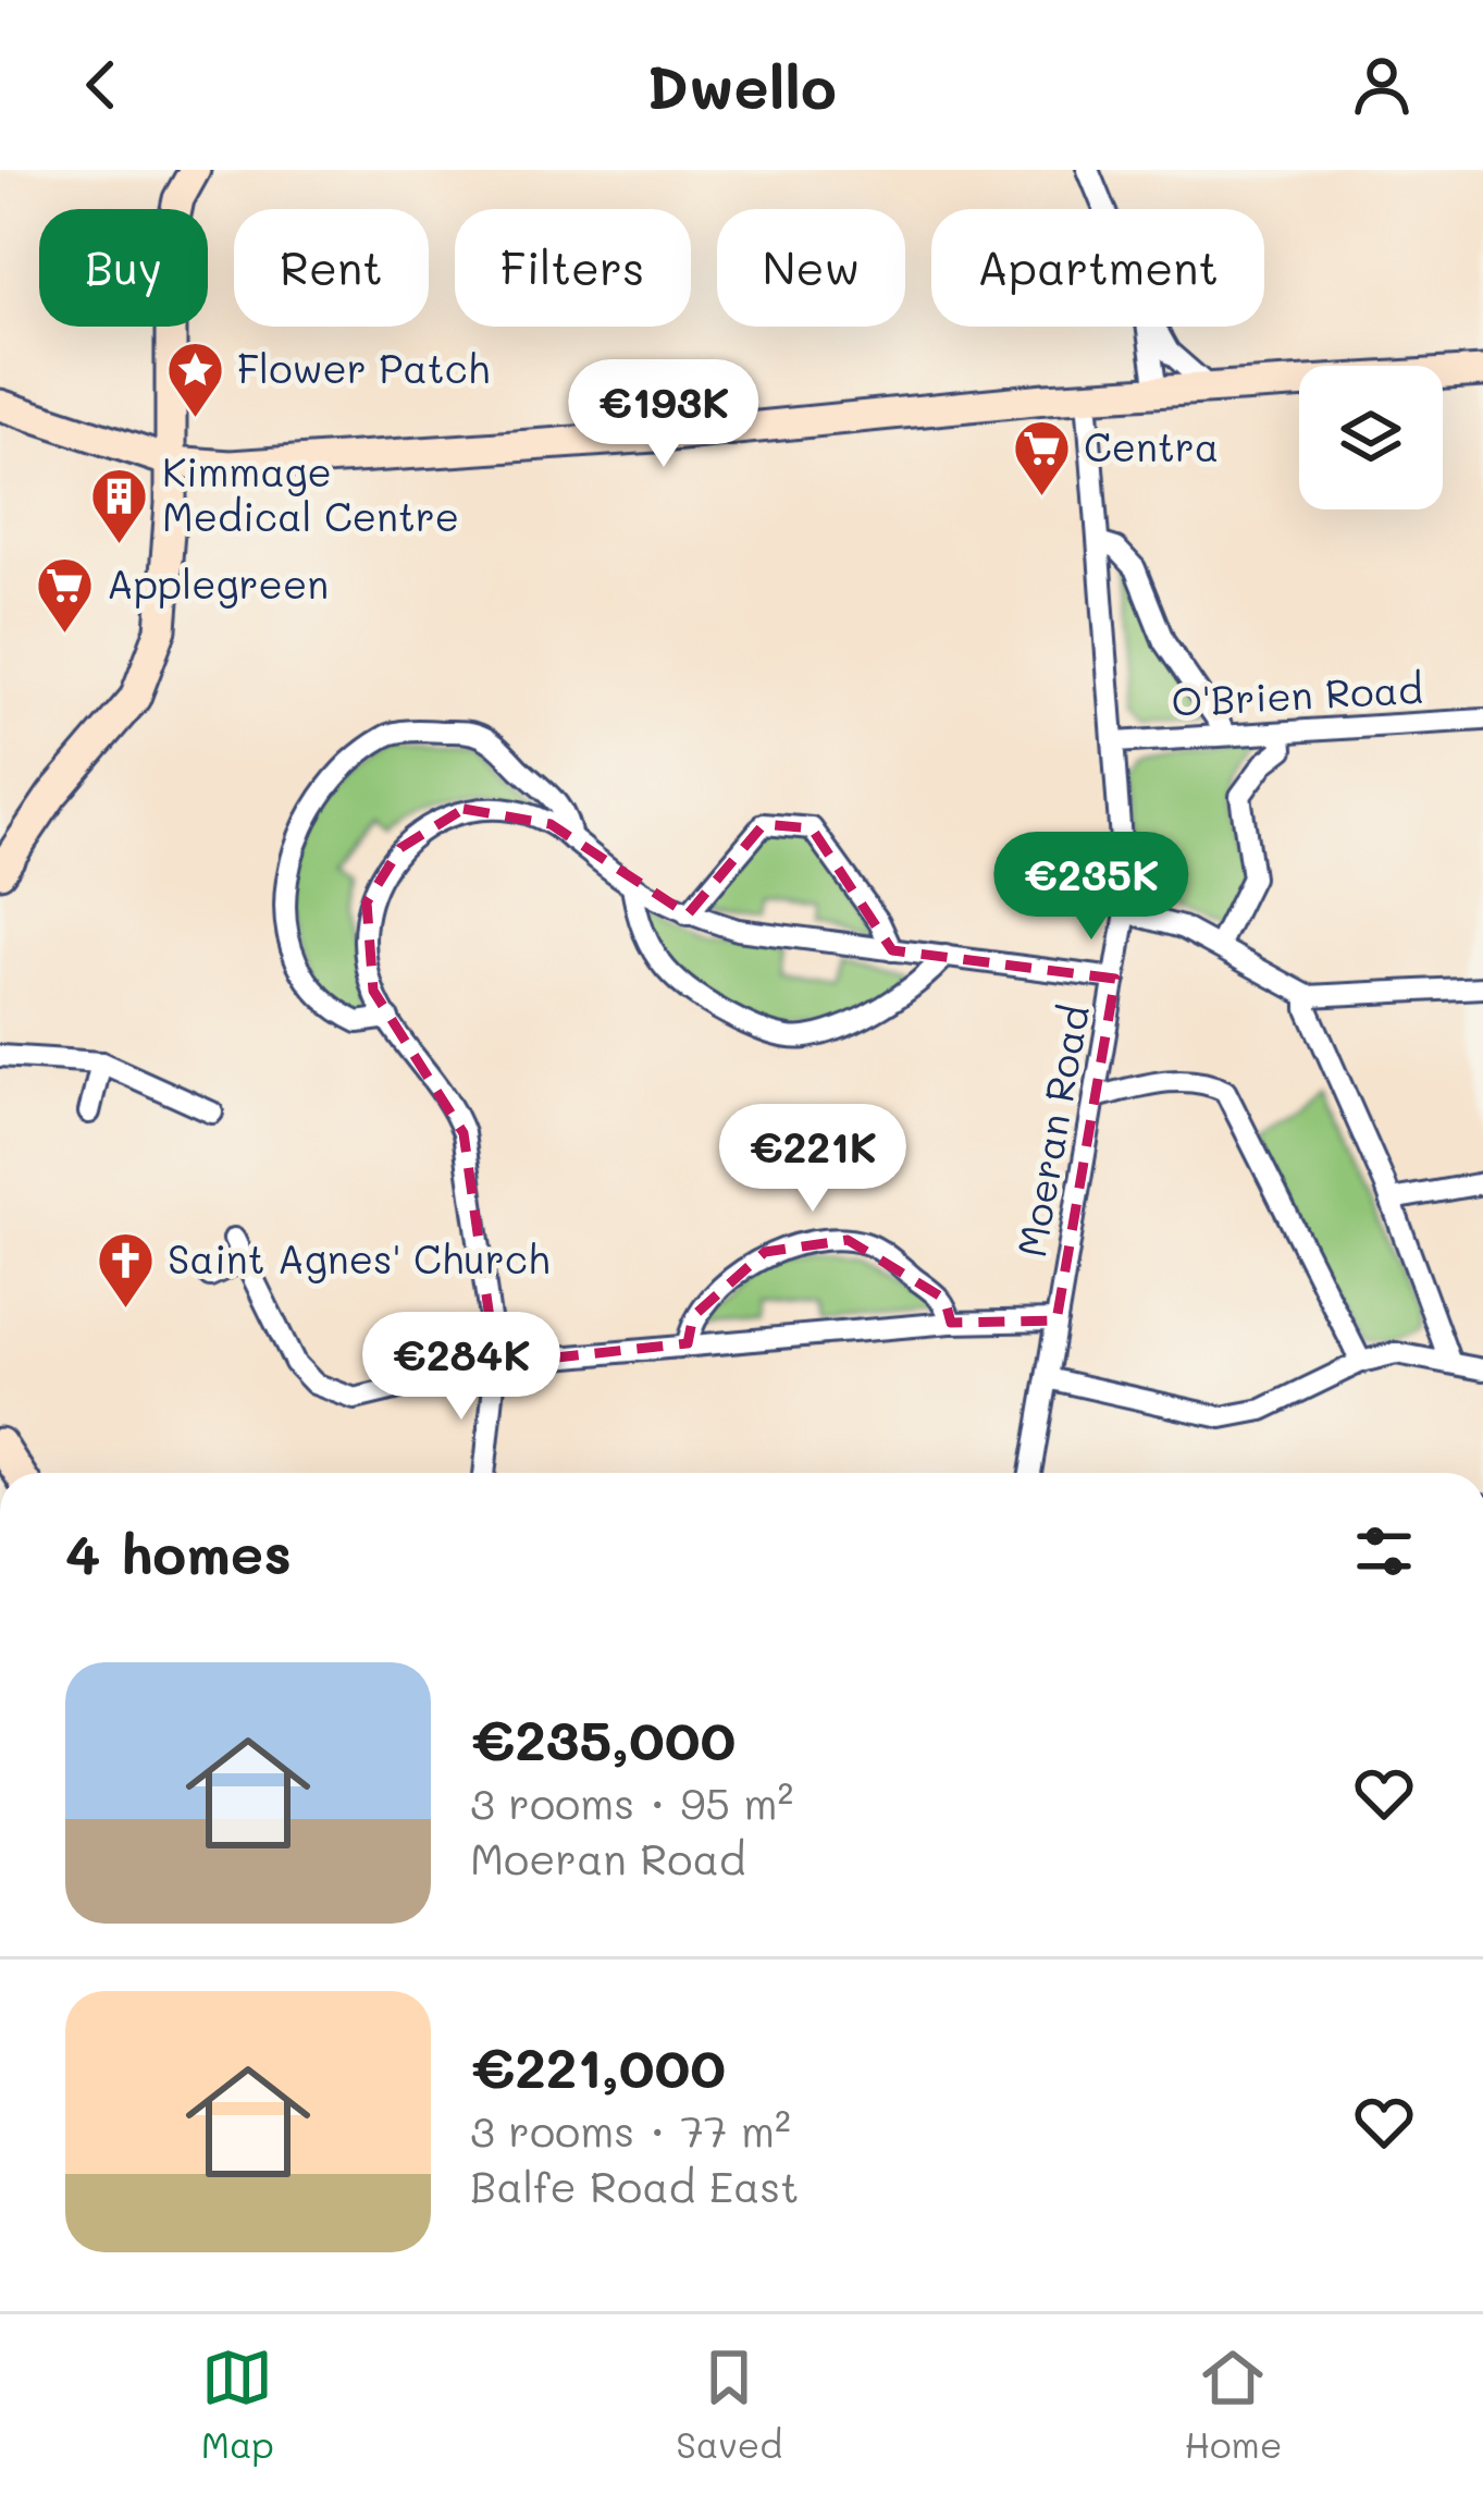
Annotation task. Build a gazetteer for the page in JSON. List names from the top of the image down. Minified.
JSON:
{"streets":{"street":["O'Brien Road","Moeran Road"]},"crossings":[["O'Brien Road","Moeran Road"]],"places":{"place":["Flower Patch"],"supermarket":["Centra","Applegreen"],"building":["Kimmage Medical Centre"],"church":["Saint Agnes' Church"]},"page":{"header":"Dwello","chip":["Buy","Rent","Filters","New","Apartment"],"price":["€193K","€235K","€221K","€284K"],"heading":"4 homes","list":[{"name":"€235,000","note":"3 rooms · 95 m² · Moeran Road"},{"name":"€221,000","note":"3 rooms · 77 m² · Balfe Road East"}],"tabs":["Map","Saved","Home"]}}
